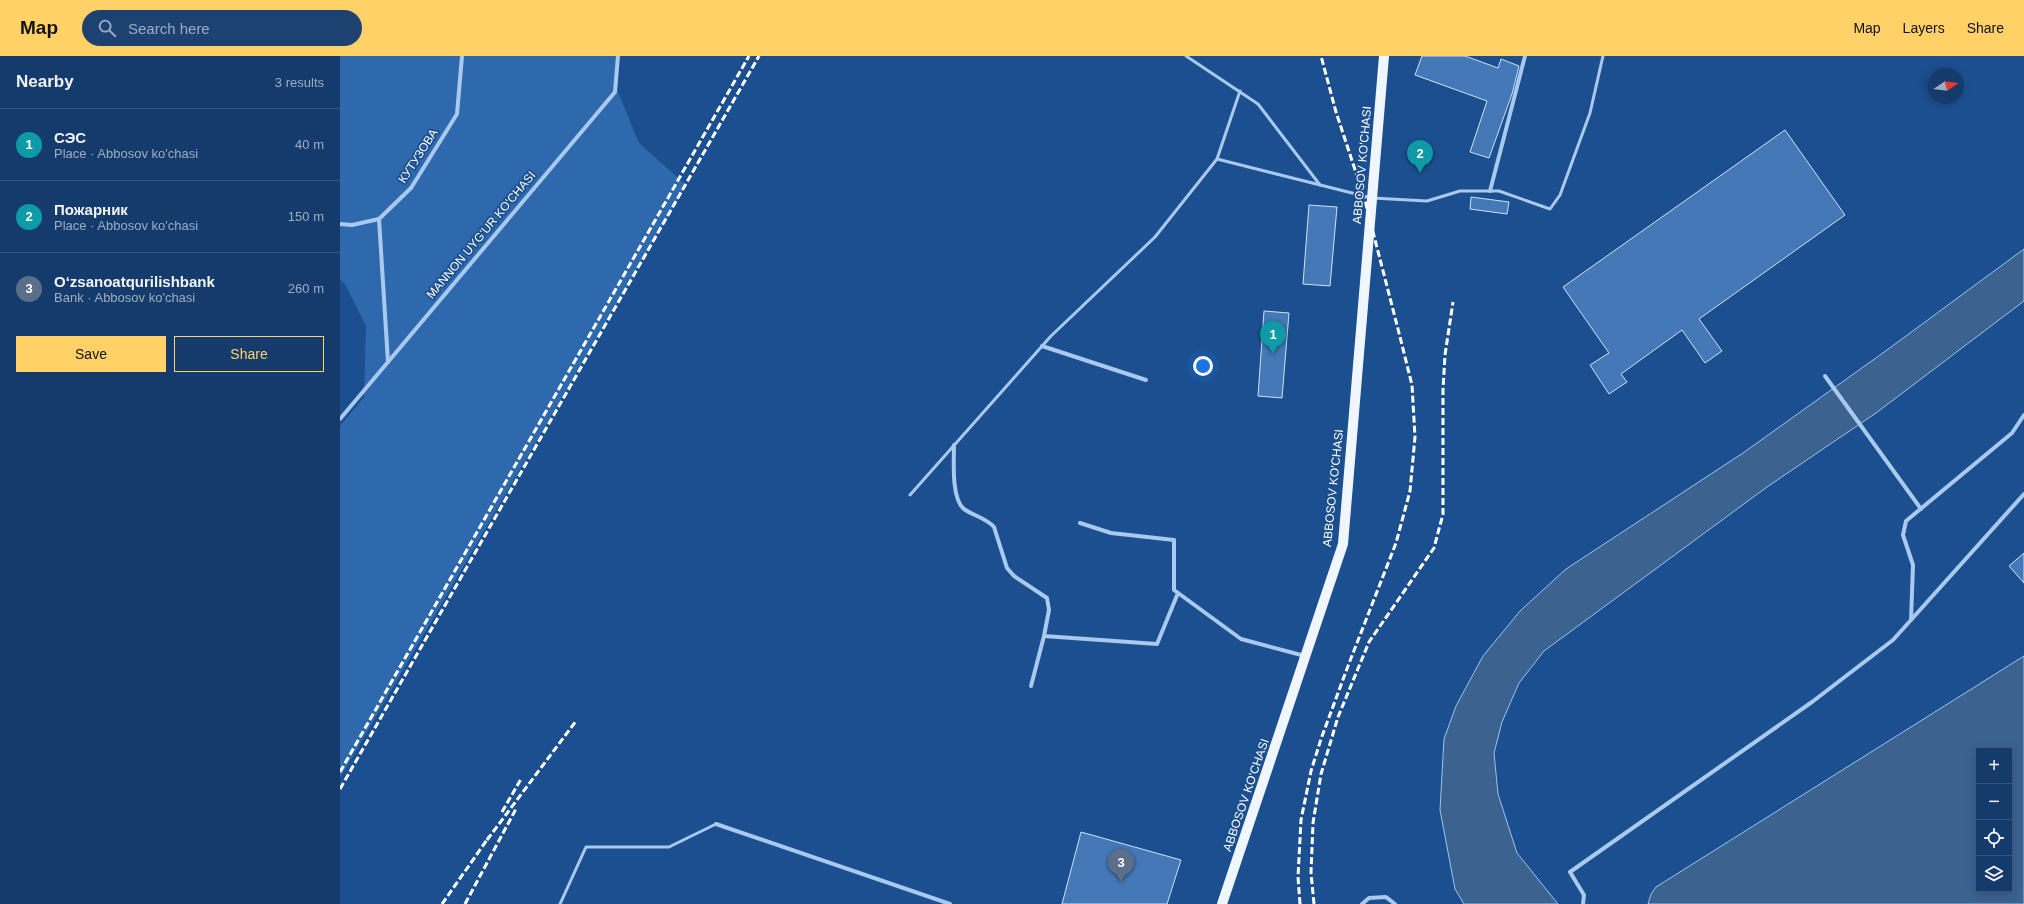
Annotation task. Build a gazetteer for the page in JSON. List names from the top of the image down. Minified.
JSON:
{"streets":{"main road":["ABBOSOV KO'CHASI"],"street":["КУТУЗОВА","MANNON UYG'UR KO'CHASI"]},"north":"right","page":{"header":"Map","search":"Search here","nav":["Map","Layers","Share"],"heading":["Nearby","3 results"],"list":[{"mark":"1","name":"СЭС","note":"Place · Abbosov ko'chasi","value":"40 m"},{"mark":"2","name":"Пожарник","note":"Place · Abbosov ko'chasi","value":"150 m"},{"mark":"3","name":"Oʻzsanoatqurilishbank","note":"Bank · Abbosov ko'chasi","value":"260 m"}],"pins":["2","1","3"],"buttons":["Save","Share"],"map_buttons":["+","−"]}}
